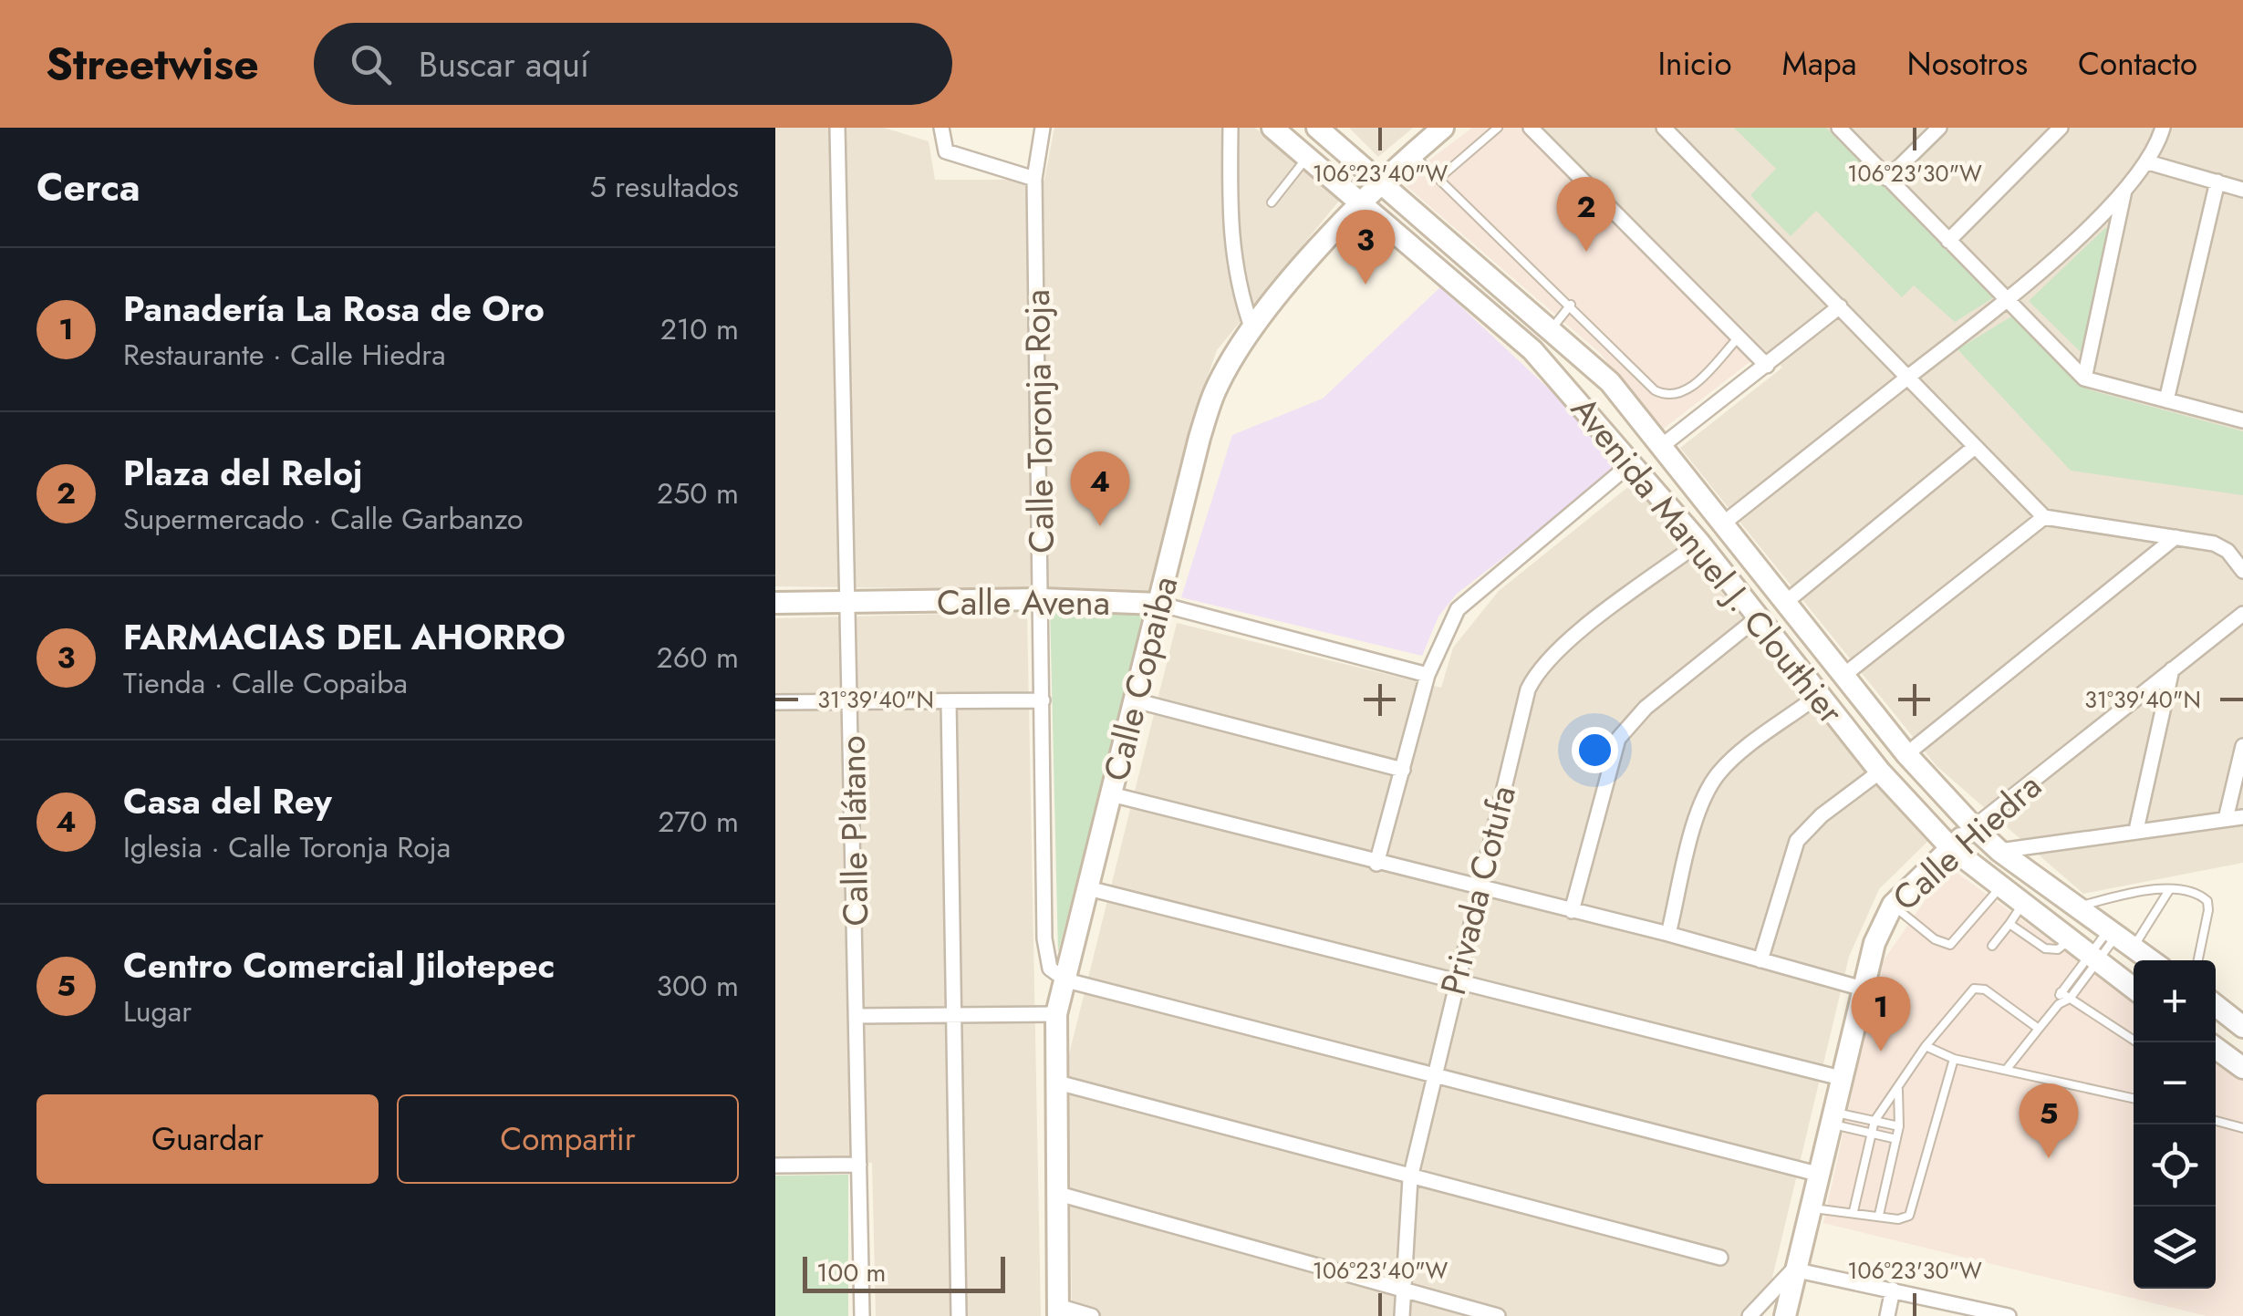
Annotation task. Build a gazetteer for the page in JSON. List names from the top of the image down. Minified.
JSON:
{"streets":{"main road":["Avenida Manuel J. Clouthier","Calle Avena","Calle Copaiba","Calle Hiedra"],"street":["Calle Toronja Roja","Calle Plátano","Privada Cotufa"]},"crossings":[["Calle Toronja Roja","Calle Avena"],["Calle Toronja Roja","Calle Copaiba"],["Avenida Manuel J. Clouthier","Calle Copaiba"],["Avenida Manuel J. Clouthier","Calle Hiedra"],["Avenida Manuel J. Clouthier","Privada Cotufa"],["Calle Avena","Calle Copaiba"],["Calle Avena","Calle Plátano"]],"scale_bar":"100 m","page":{"header":"Streetwise","search":"Buscar aquí","nav":["Inicio","Mapa","Nosotros","Contacto"],"heading":["Cerca","5 resultados"],"pins":["2","3","4","1","5"],"list":[{"mark":"1","name":"Panadería La Rosa de Oro","note":"Restaurante · Calle Hiedra","value":"210 m"},{"mark":"2","name":"Plaza del Reloj","note":"Supermercado · Calle Garbanzo","value":"250 m"},{"mark":"3","name":"FARMACIAS DEL AHORRO","note":"Tienda · Calle Copaiba","value":"260 m"},{"mark":"4","name":"Casa del Rey","note":"Iglesia · Calle Toronja Roja","value":"270 m"},{"mark":"5","name":"Centro Comercial Jilotepec","note":"Lugar","value":"300 m"}],"map_buttons":["+","−"],"buttons":["Guardar","Compartir"],"scale":"100 m"},"coordinates":["106°23'40\"W","106°23'30\"W","31°39'40\"N"]}
